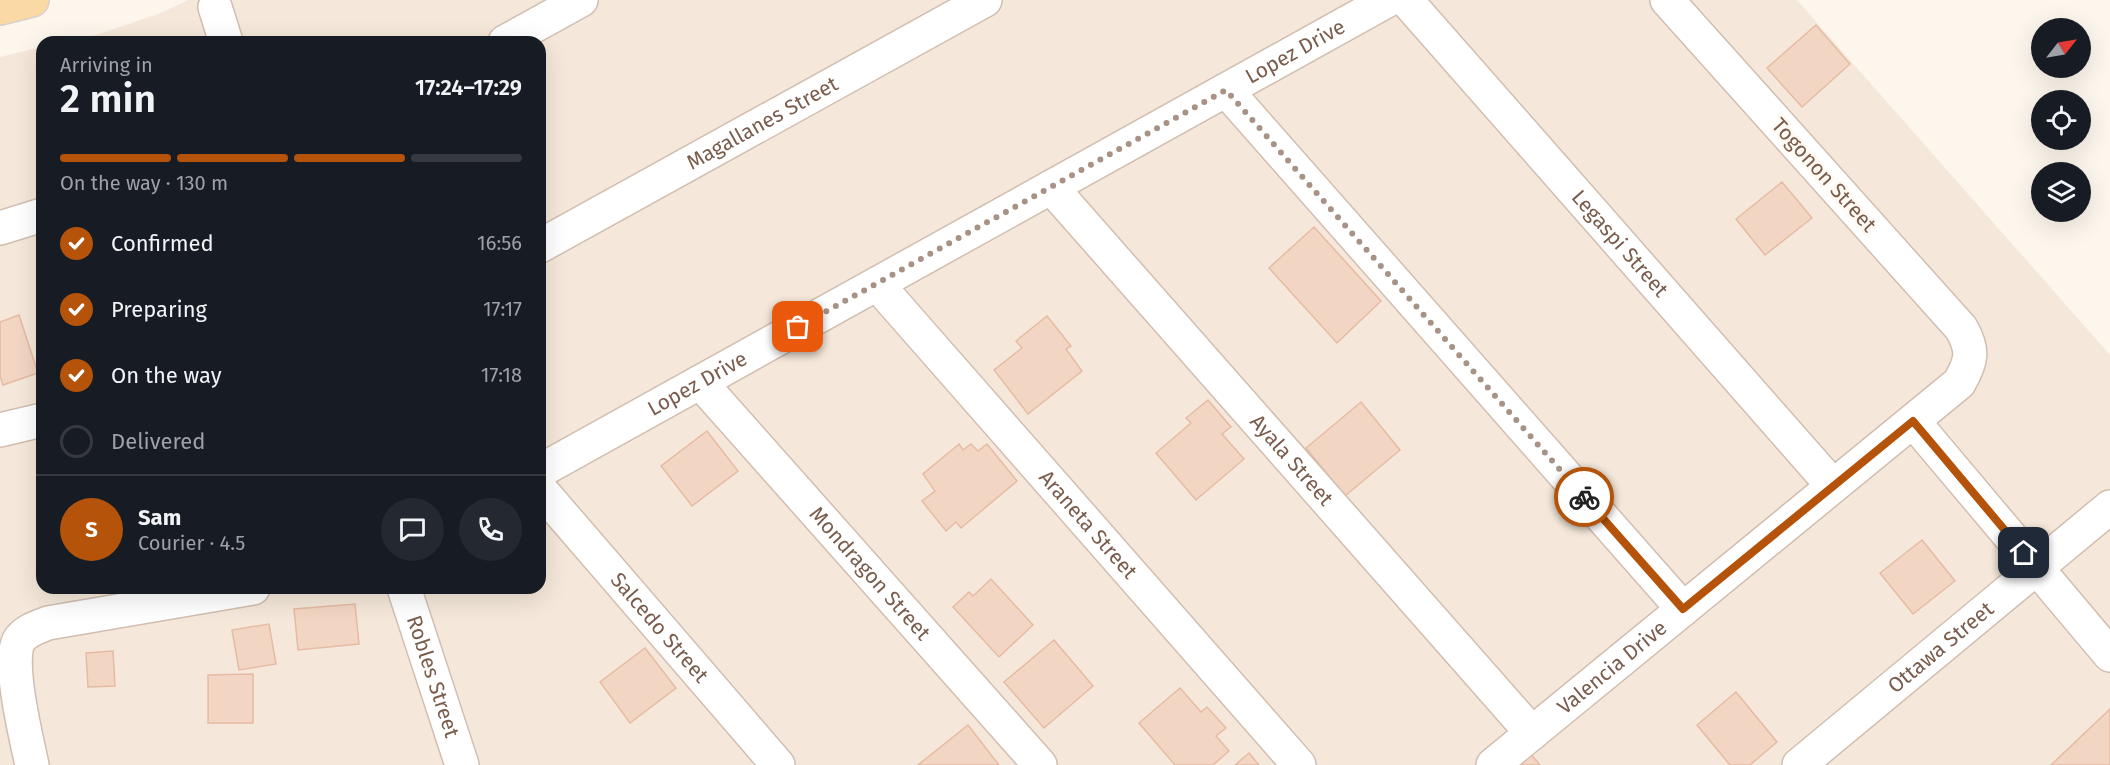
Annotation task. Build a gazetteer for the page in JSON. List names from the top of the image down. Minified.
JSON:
{"streets":{"street":["Lopez Drive","Magallanes Street","Togonon Street","Legaspi Street","Ayala Street","Araneta Street","Mondragon Street","Salcedo Street","Ottawa Street","Valencia Drive","Robles Street"]},"crossings":[["Lopez Drive","Ayala Street"],["Lopez Drive","Araneta Street"],["Lopez Drive","Mondragon Street"],["Togonon Street","Valencia Drive"],["Legaspi Street","Valencia Drive"],["Ayala Street","Valencia Drive"]],"north":"top right","page":{"heading":["2 min","Arriving in","17:24–17:29"],"panel":["Sam","Courier · 4.5"],"bar":"On the way · 130 m","list":[["Confirmed","16:56"],["Preparing","17:17"],["On the way","17:18"],"Delivered"],"round":"S"}}
